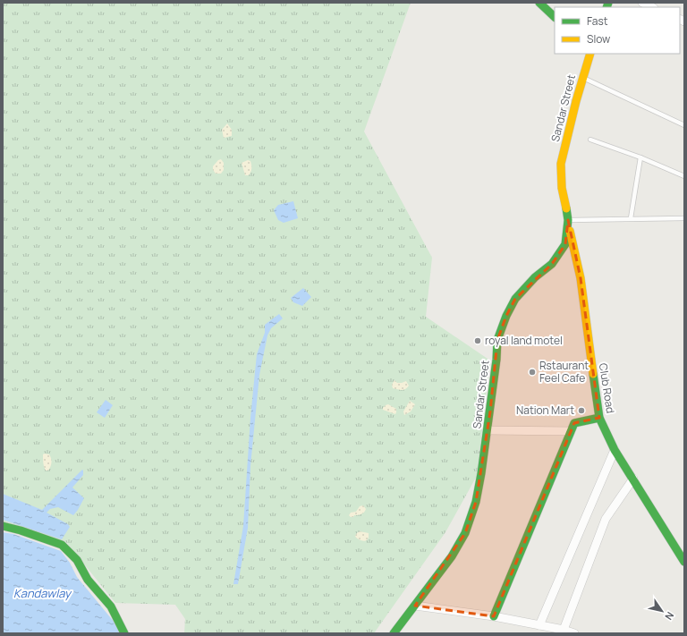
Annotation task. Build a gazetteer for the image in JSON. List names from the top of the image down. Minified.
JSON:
{"streets":{"street":["Sandar Street","Club Road"]},"crossings":[["Sandar Street","Club Road"]],"water":["Kandawlay"],"places":["royal land motel","Rstaurant Feel Cafe","Nation Mart"],"legend":["Fast","Slow"],"north":"bottom right"}
